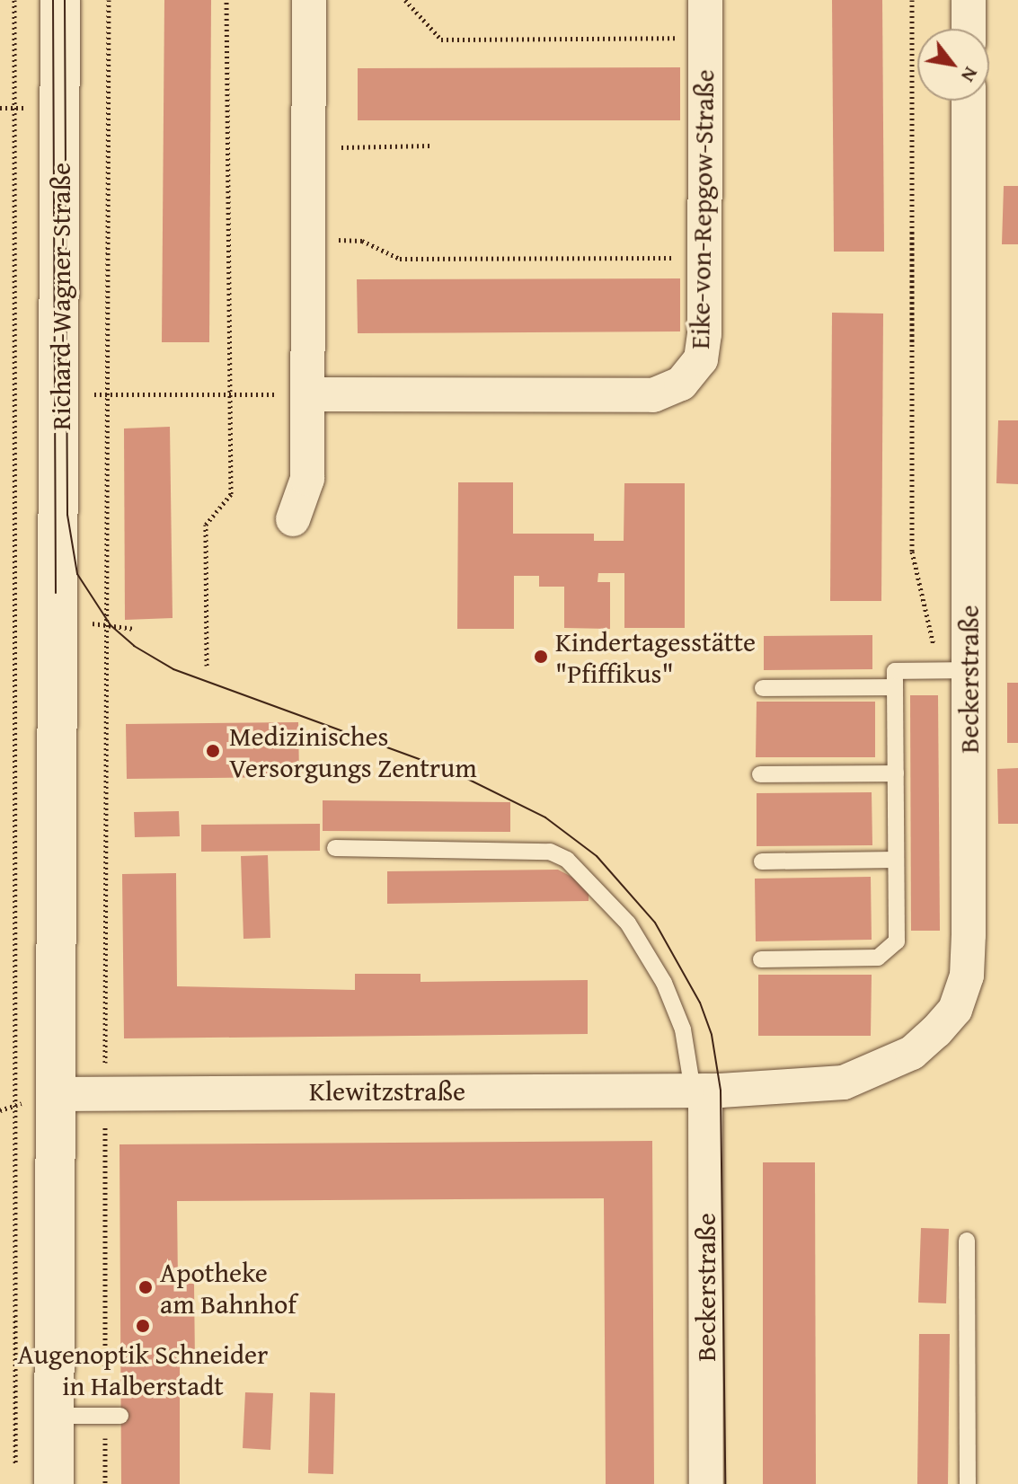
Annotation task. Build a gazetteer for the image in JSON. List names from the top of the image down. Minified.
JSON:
{"streets":{"street":["Eike-von-Repgow-Straße","Richard-Wagner-Straße","Beckerstraße","Klewitzstraße"]},"crossings":[["Richard-Wagner-Straße","Klewitzstraße"],["Beckerstraße","Klewitzstraße"]],"places":["Kindertagesstätte \"Pfiffikus\"","Medizinisches Versorgungs Zentrum","Apotheke am Bahnhof","Augenoptik Schneider in Halberstadt"],"north":"bottom right"}
